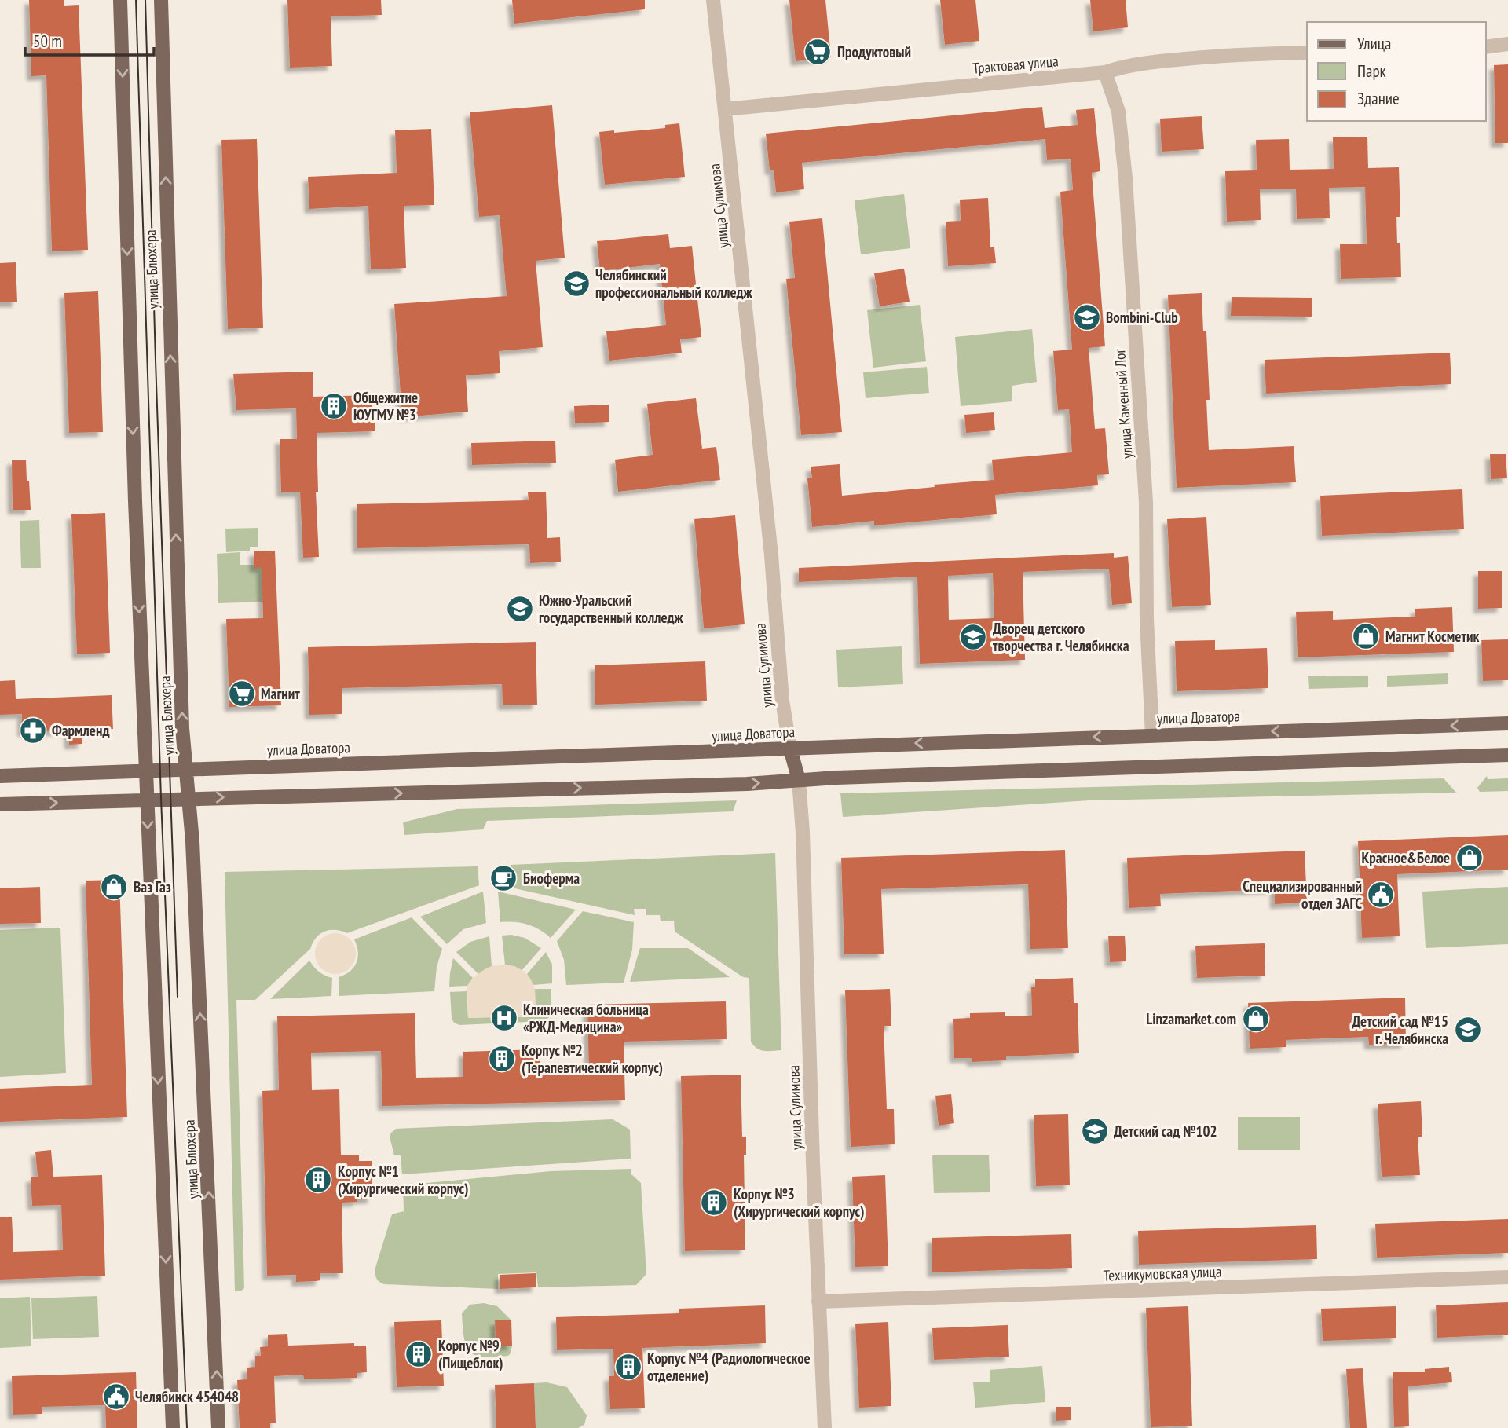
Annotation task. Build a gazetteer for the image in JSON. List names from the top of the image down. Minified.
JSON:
{"streets":{"main road":["улица Сулимова","улица Блюхера","улица Доватора"],"street":["Трактовая улица","улица Каменный Лог","Техникумовская улица"]},"crossings":[["Трактовая улица","улица Сулимова"],["Трактовая улица","улица Каменный Лог"],["улица Сулимова","улица Доватора"],["улица Сулимова","Техникумовская улица"],["улица Блюхера","улица Доватора"],["улица Каменный Лог","улица Доватора"]],"places":{"supermarket":["Продуктовый","Магнит"],"school or university":["Челябинский профессиональный колледж","Bombini-Club","Южно-Уральский государственный колледж","Дворец детского творчества г. Челябинска","Детский сад №15 г. Челябинска","Детский сад №102"],"building":["Общежитие ЮУГМУ №3","Корпус №2 (Терапевтический корпус)","Корпус №1 (Хирургический корпус)","Корпус №3 (Хирургический корпус)","Корпус №9 (Пищеблок)","Корпус №4 (Радиологическое отделение)"],"shop":["Магнит Косметик","Красное&Белое","Ваз Газ","Linzamarket.com"],"pharmacy":["Фармленд"],"cafe":["Биоферма"],"public building":["Специализированный отдел ЗАГС","Челябинск 454048"],"hospital":["Клиническая больница «РЖД-Медицина»"]},"legend":["Улица","Парк","Здание"],"scale_bar":"50 m"}
